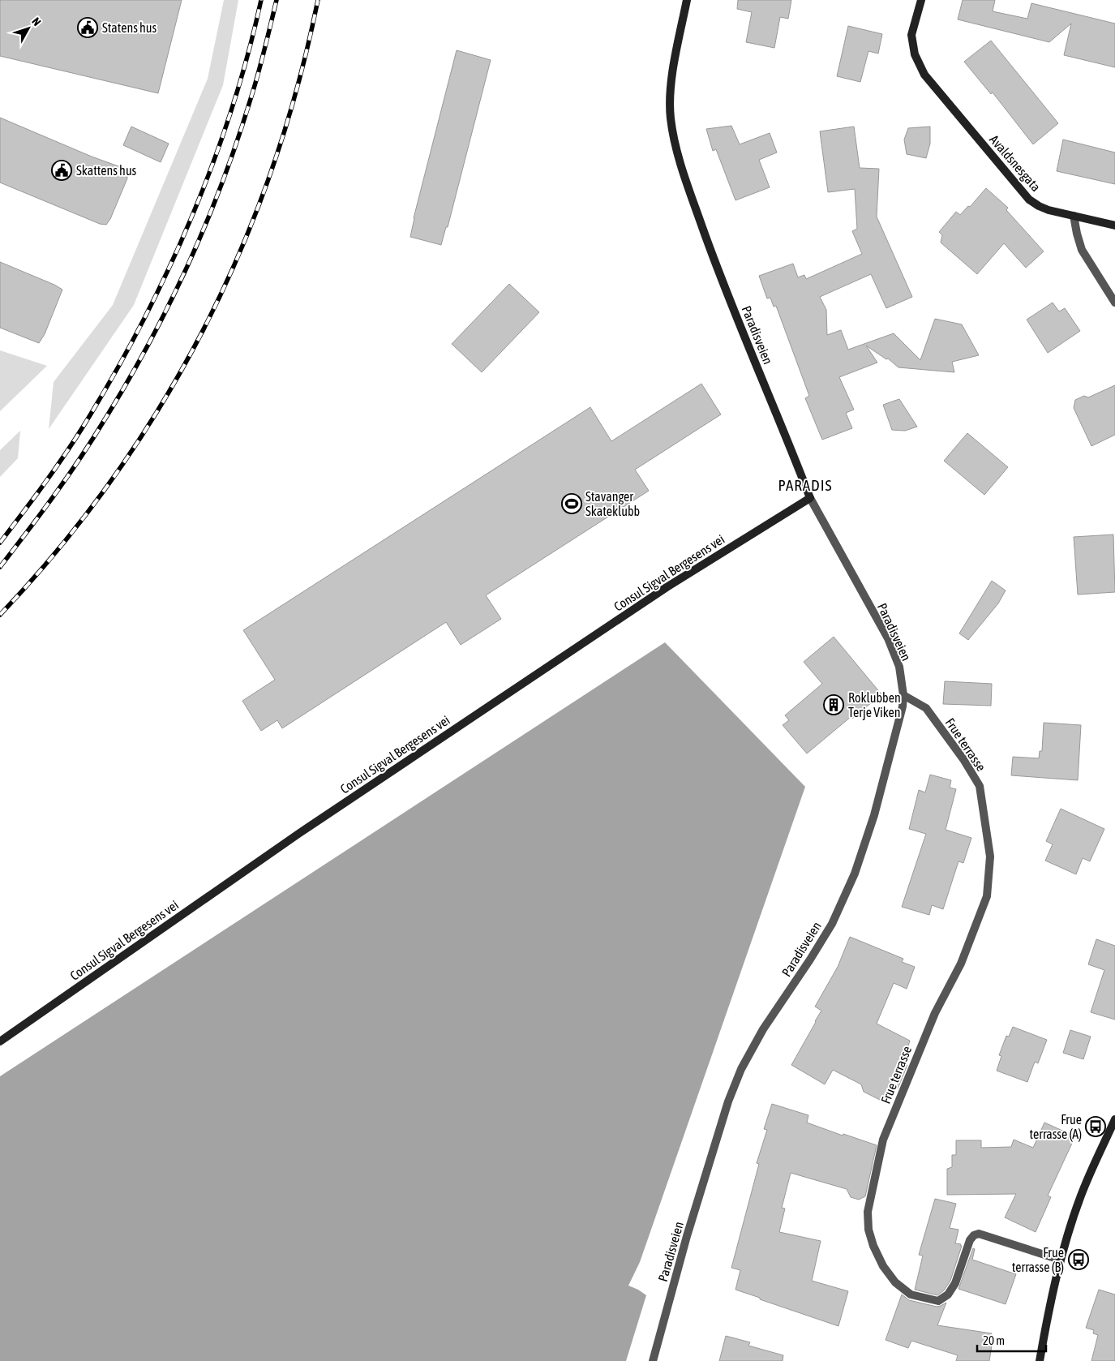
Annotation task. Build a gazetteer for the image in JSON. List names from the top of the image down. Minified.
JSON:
{"streets":{"street":["Avaldsnesgata","Paradisveien","Consul Sigval Bergesens vei","Frue terrasse"]},"crossings":[["Paradisveien","Consul Sigval Bergesens vei"],["Paradisveien","Frue terrasse"]],"districts":["PARADIS"],"places":{"public building":["Statens hus","Skattens hus"],"sports":["Stavanger Skateklubb"],"building":["Roklubben Terje Viken"],"bus stop":["Frue terrasse (A)","Frue terrasse (B)"]},"scale_bar":"20 m","north":"top right"}
